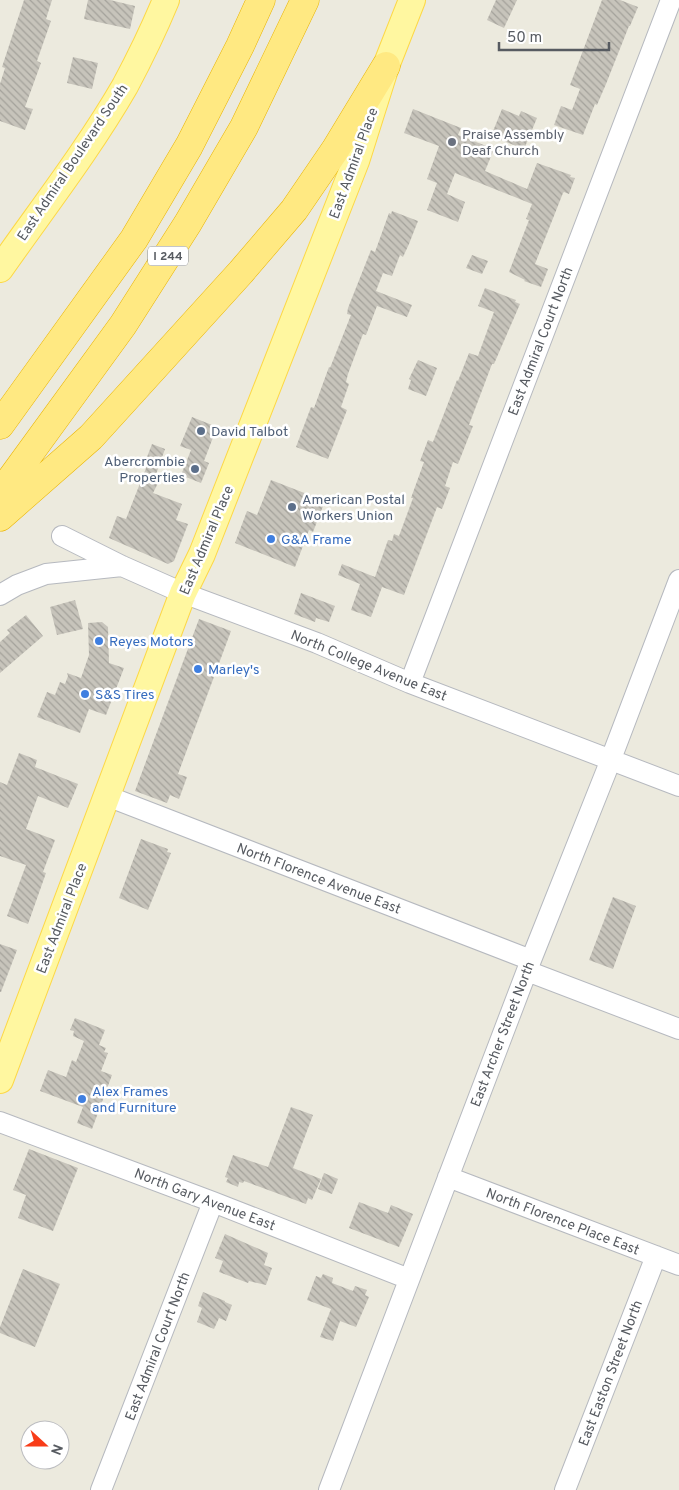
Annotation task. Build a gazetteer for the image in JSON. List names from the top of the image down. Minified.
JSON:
{"streets":{"highway":["I 244"],"main road":["East Admiral Boulevard South","East Admiral Place"],"street":["East Admiral Court North","North College Avenue East","North Florence Avenue East","East Archer Street North","North Gary Avenue East","North Florence Place East","East Easton Street North"]},"crossings":[["East Admiral Place","North College Avenue East"],["East Admiral Place","North Florence Avenue East"],["East Admiral Court North","North College Avenue East"],["East Admiral Court North","North Gary Avenue East"],["North College Avenue East","East Archer Street North"],["North Florence Avenue East","East Archer Street North"],["East Archer Street North","North Gary Avenue East"],["East Archer Street North","North Florence Place East"],["North Florence Place East","East Easton Street North"]],"places":["Praise Assembly Deaf Church","David Talbot","Abercrombie Properties","American Postal Workers Union","G&A Frame","Reyes Motors","Marley's","S&S Tires","Alex Frames and Furniture"],"scale_bar":"50 m","north":"right"}
